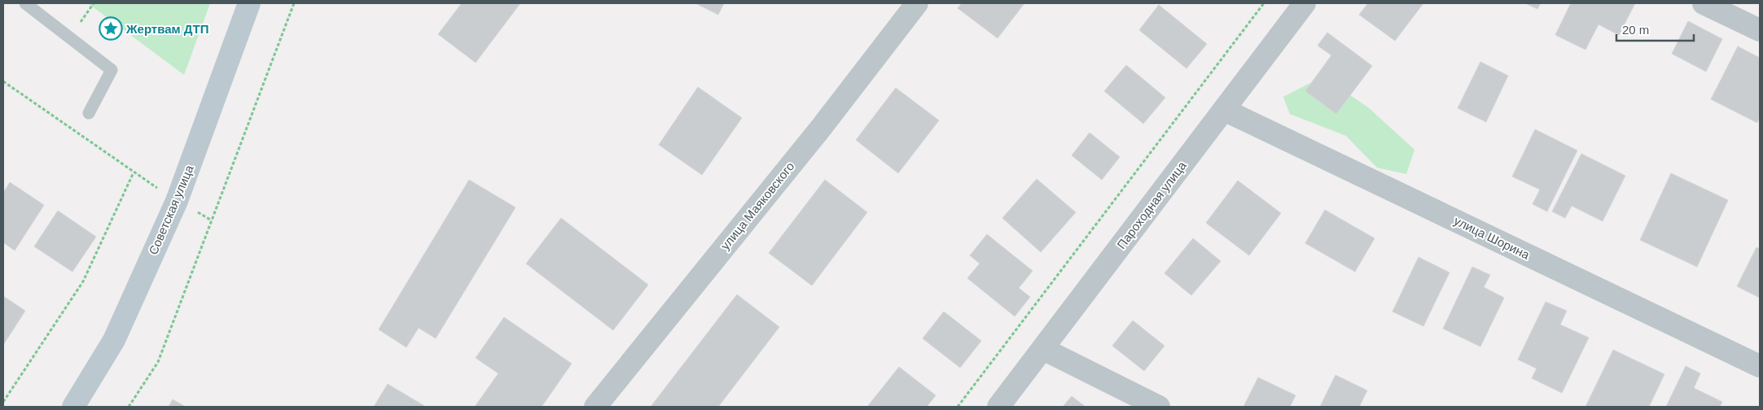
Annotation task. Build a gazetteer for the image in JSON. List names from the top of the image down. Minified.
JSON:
{"streets":{"street":["Пароходная улица","улица Маяковского","Советская улица","улица Шорина"]},"crossings":[["Пароходная улица","улица Шорина"]],"places":{"place":["Жертвам ДТП"]},"scale_bar":"20 m"}
